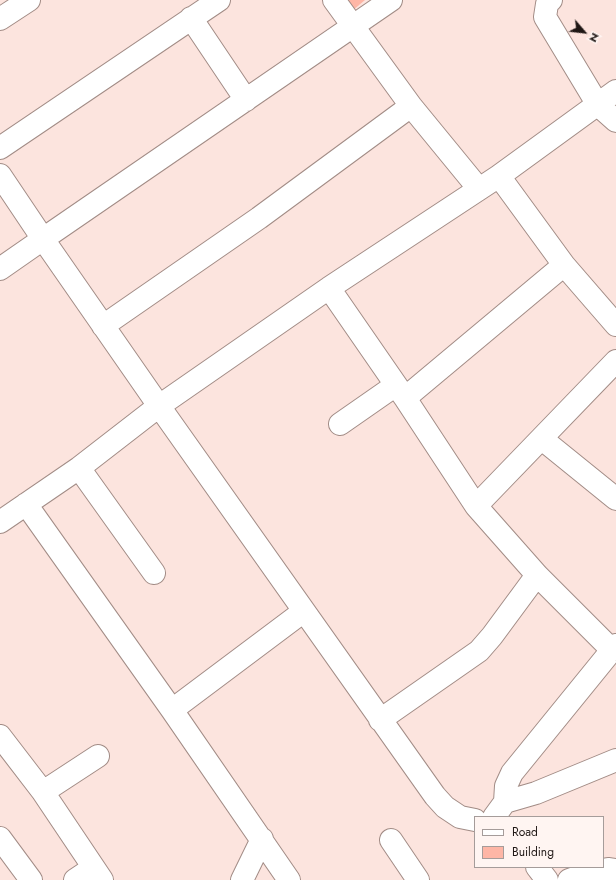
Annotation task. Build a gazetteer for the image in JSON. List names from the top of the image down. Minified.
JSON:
{"legend":["Road","Building"],"north":"bottom right"}
